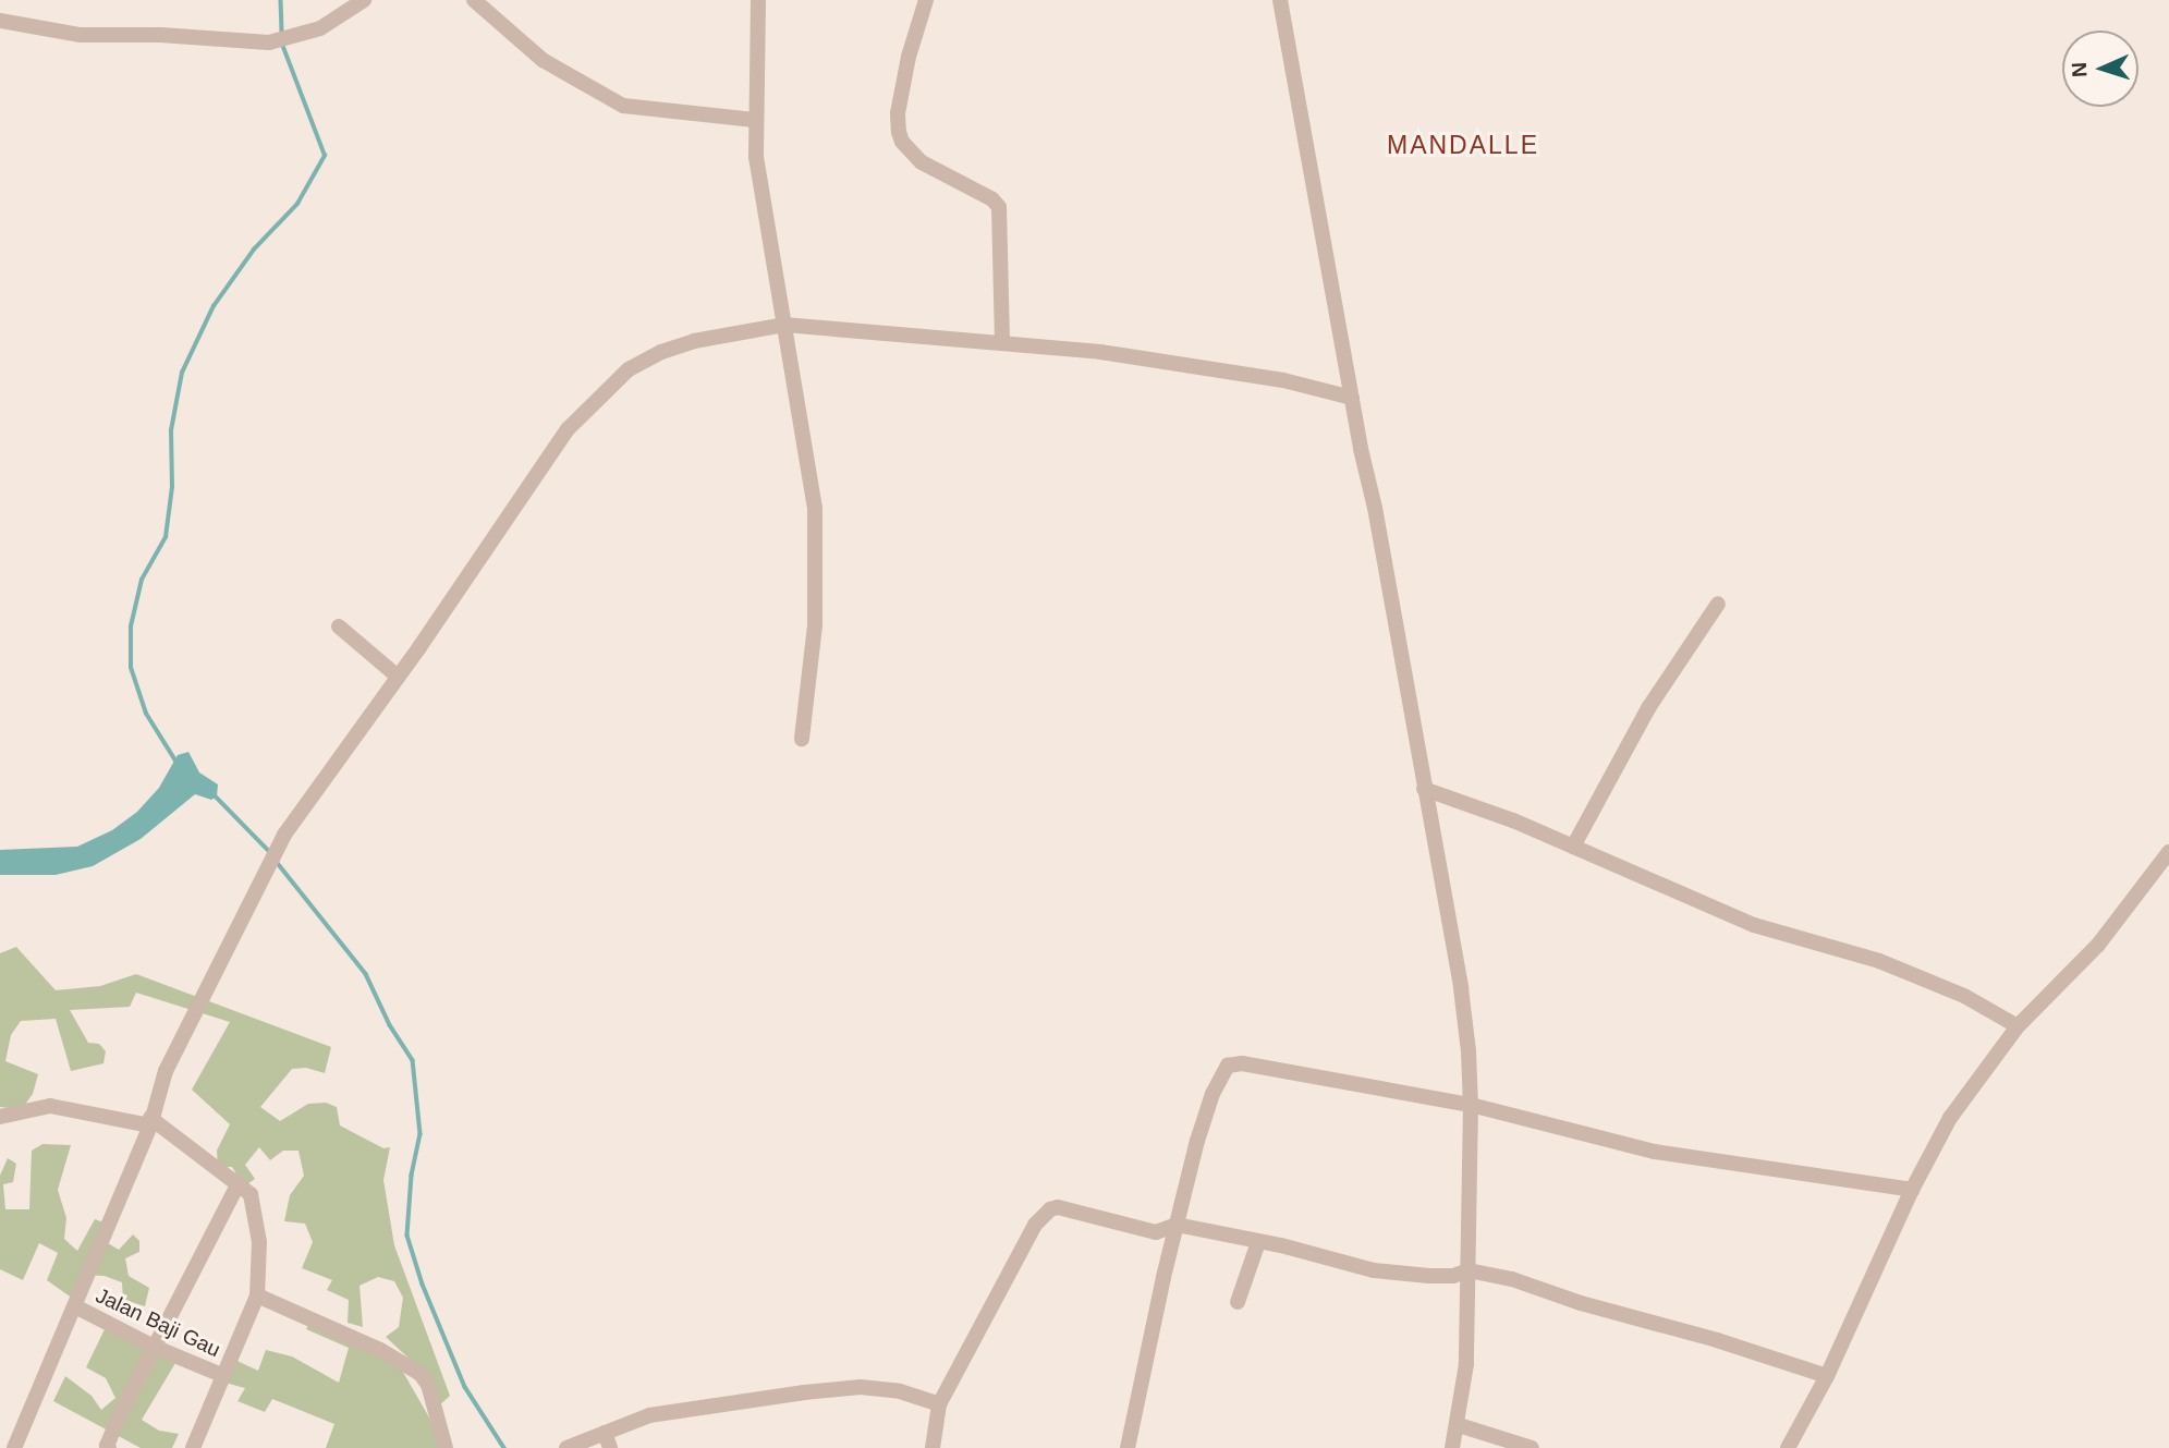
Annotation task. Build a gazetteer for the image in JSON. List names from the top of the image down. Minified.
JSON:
{"streets":{"street":["Jalan Baji Gau"]},"districts":["MANDALLE"],"north":"left"}
